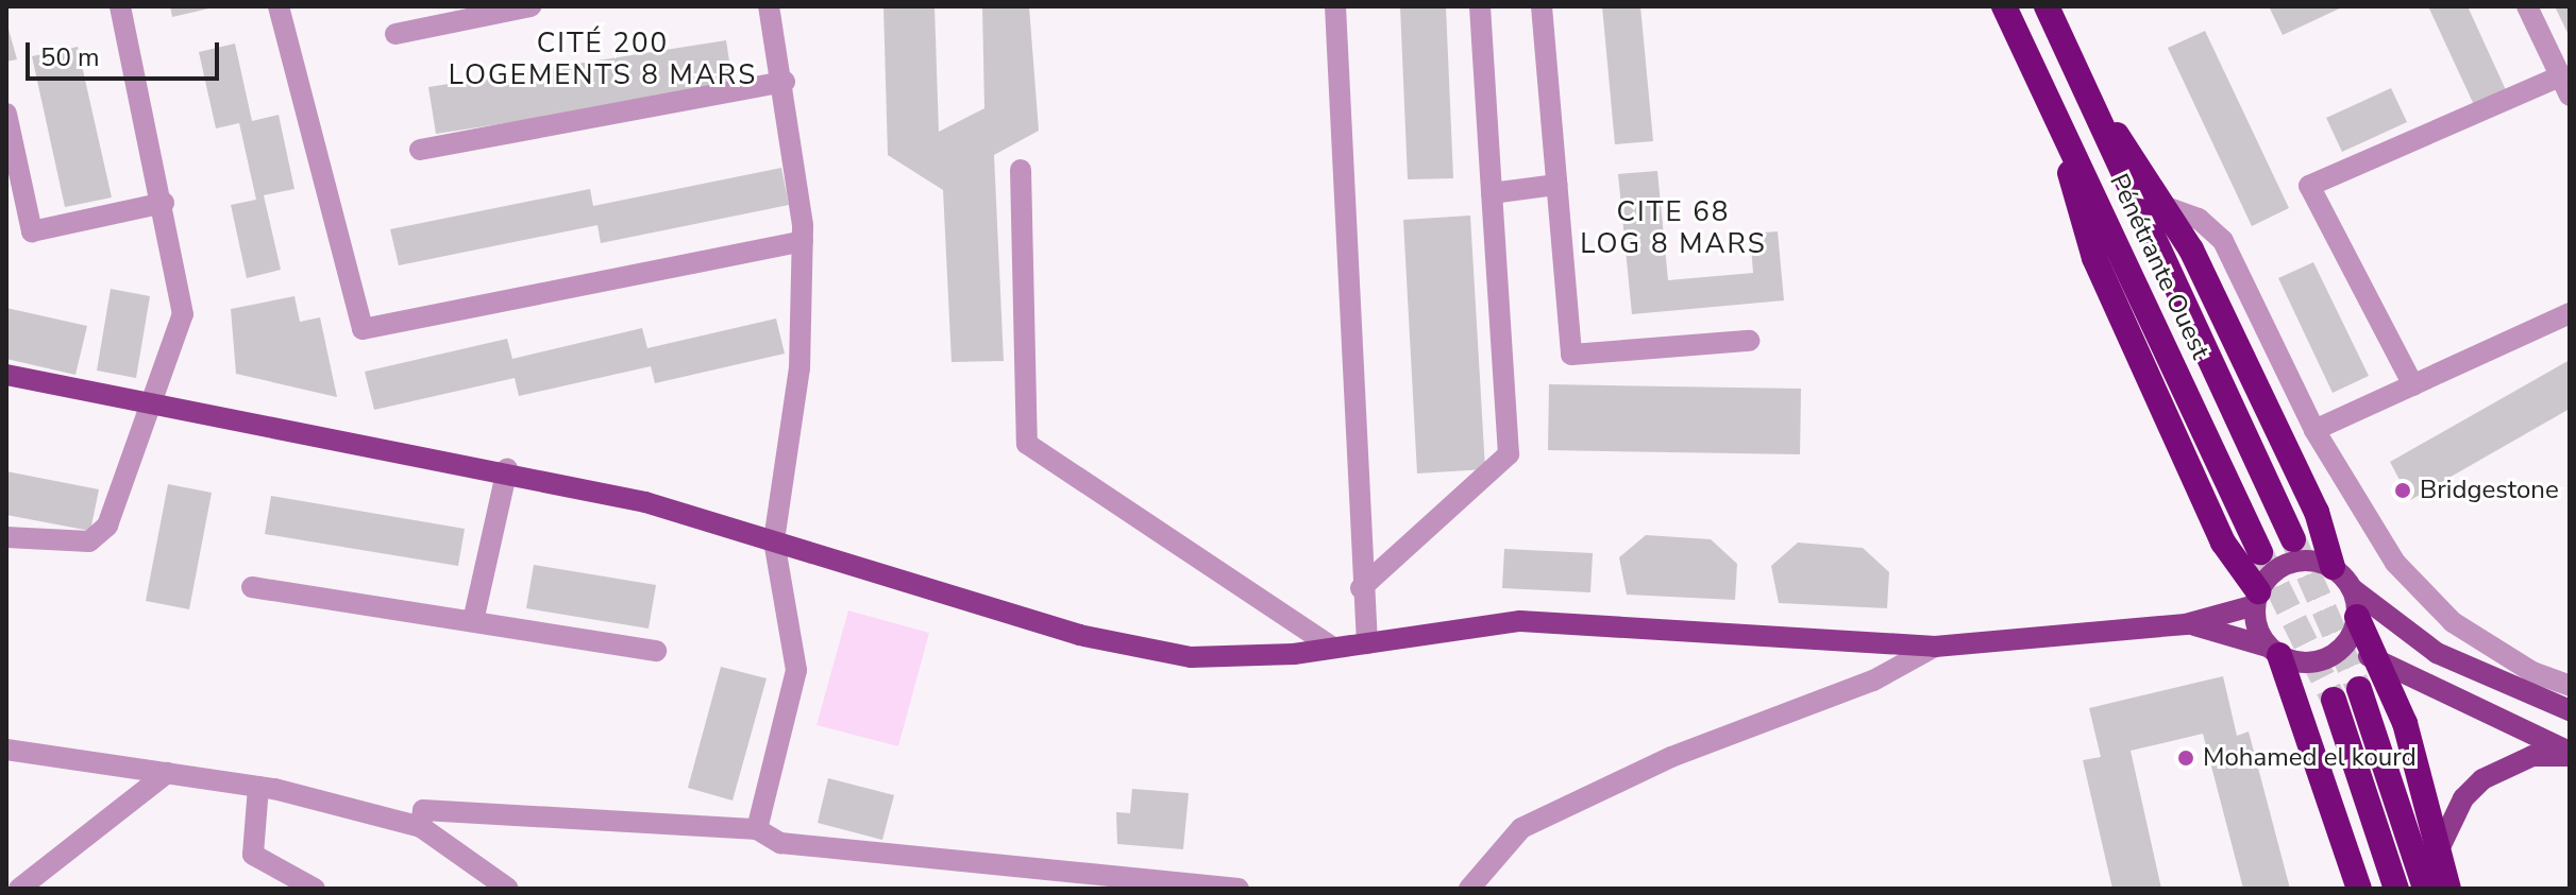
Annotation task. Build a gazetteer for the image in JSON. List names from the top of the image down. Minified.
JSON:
{"streets":{"highway":["Pénétrante Ouest"]},"districts":["CITÉ 200 LOGEMENTS 8 MARS","CITE 68 LOG 8 MARS"],"places":["Bridgestone","Mohamed el kourd"],"scale_bar":"50 m"}
